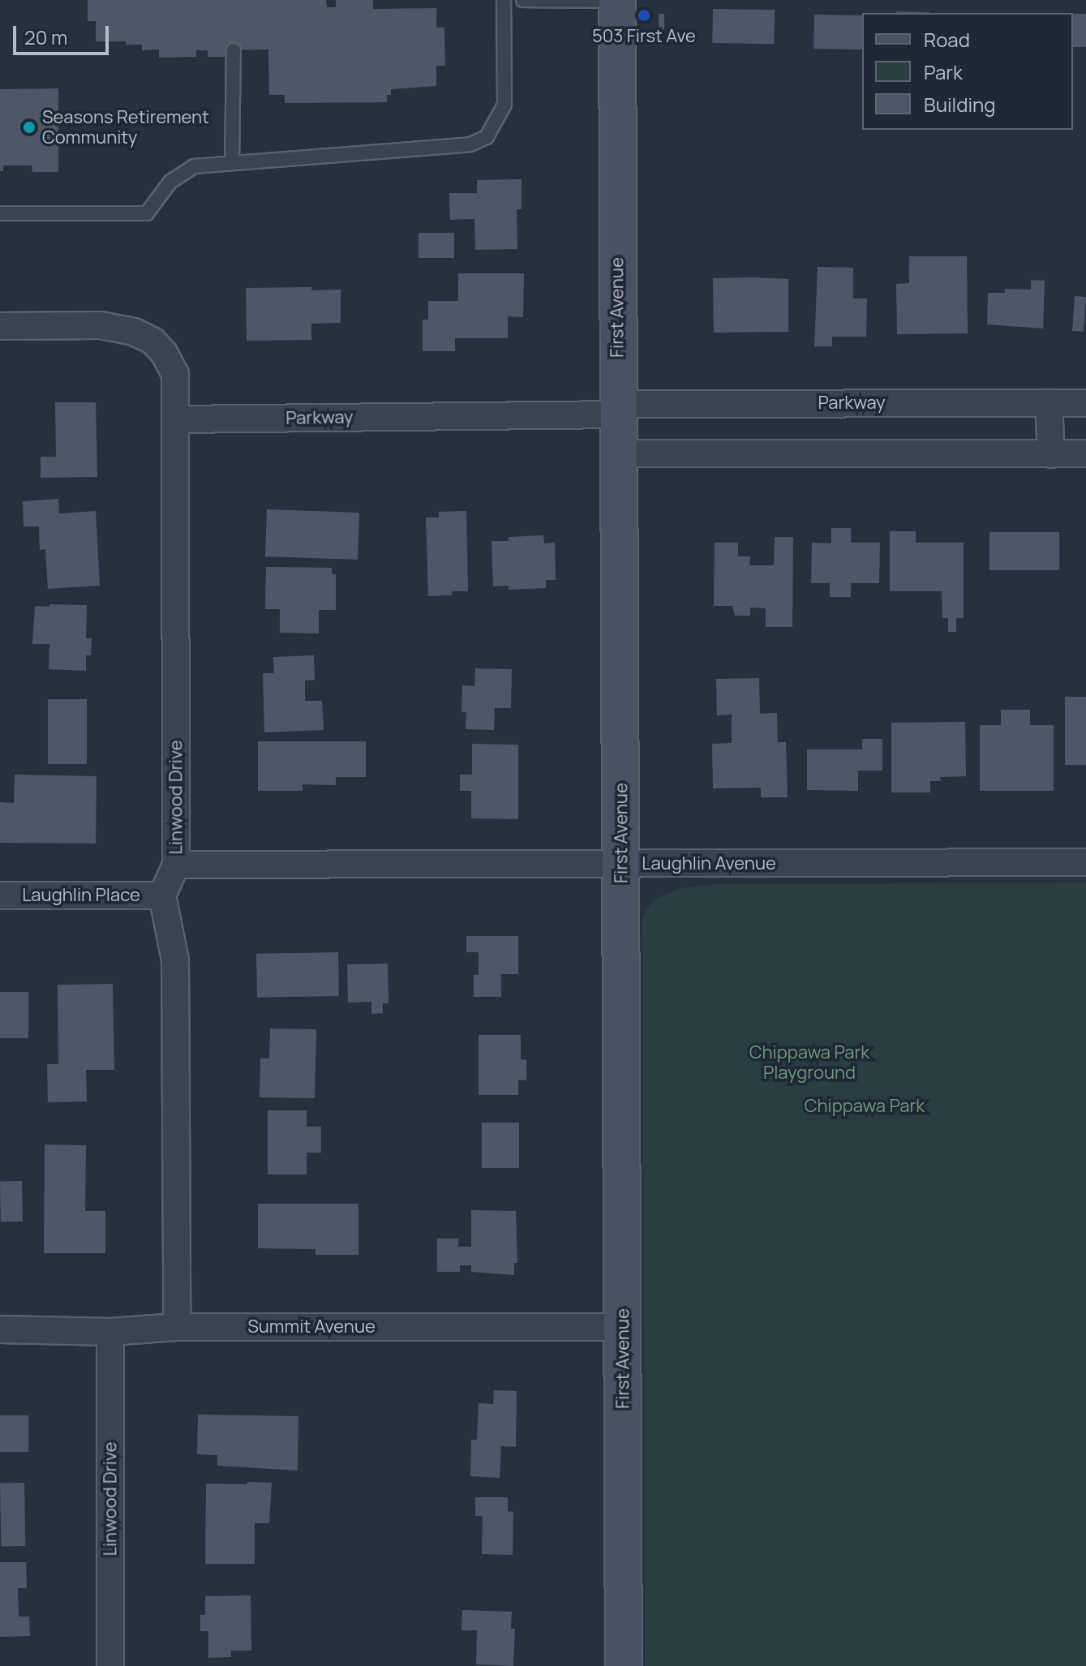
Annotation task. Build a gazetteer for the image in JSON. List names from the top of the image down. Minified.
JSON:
{"streets":{"street":["First Avenue","Parkway","Linwood Drive","Laughlin Avenue","Laughlin Place","Summit Avenue"]},"crossings":[["First Avenue","Parkway"],["First Avenue","Laughlin Avenue"],["First Avenue","Summit Avenue"],["Parkway","Linwood Drive"],["Linwood Drive","Laughlin Avenue"],["Linwood Drive","Laughlin Place"],["Linwood Drive","Summit Avenue"]],"parks":["Chippawa Park Playground","Chippawa Park"],"places":["503 First Ave","Seasons Retirement Community"],"legend":["Road","Park","Building"],"scale_bar":"20 m"}
